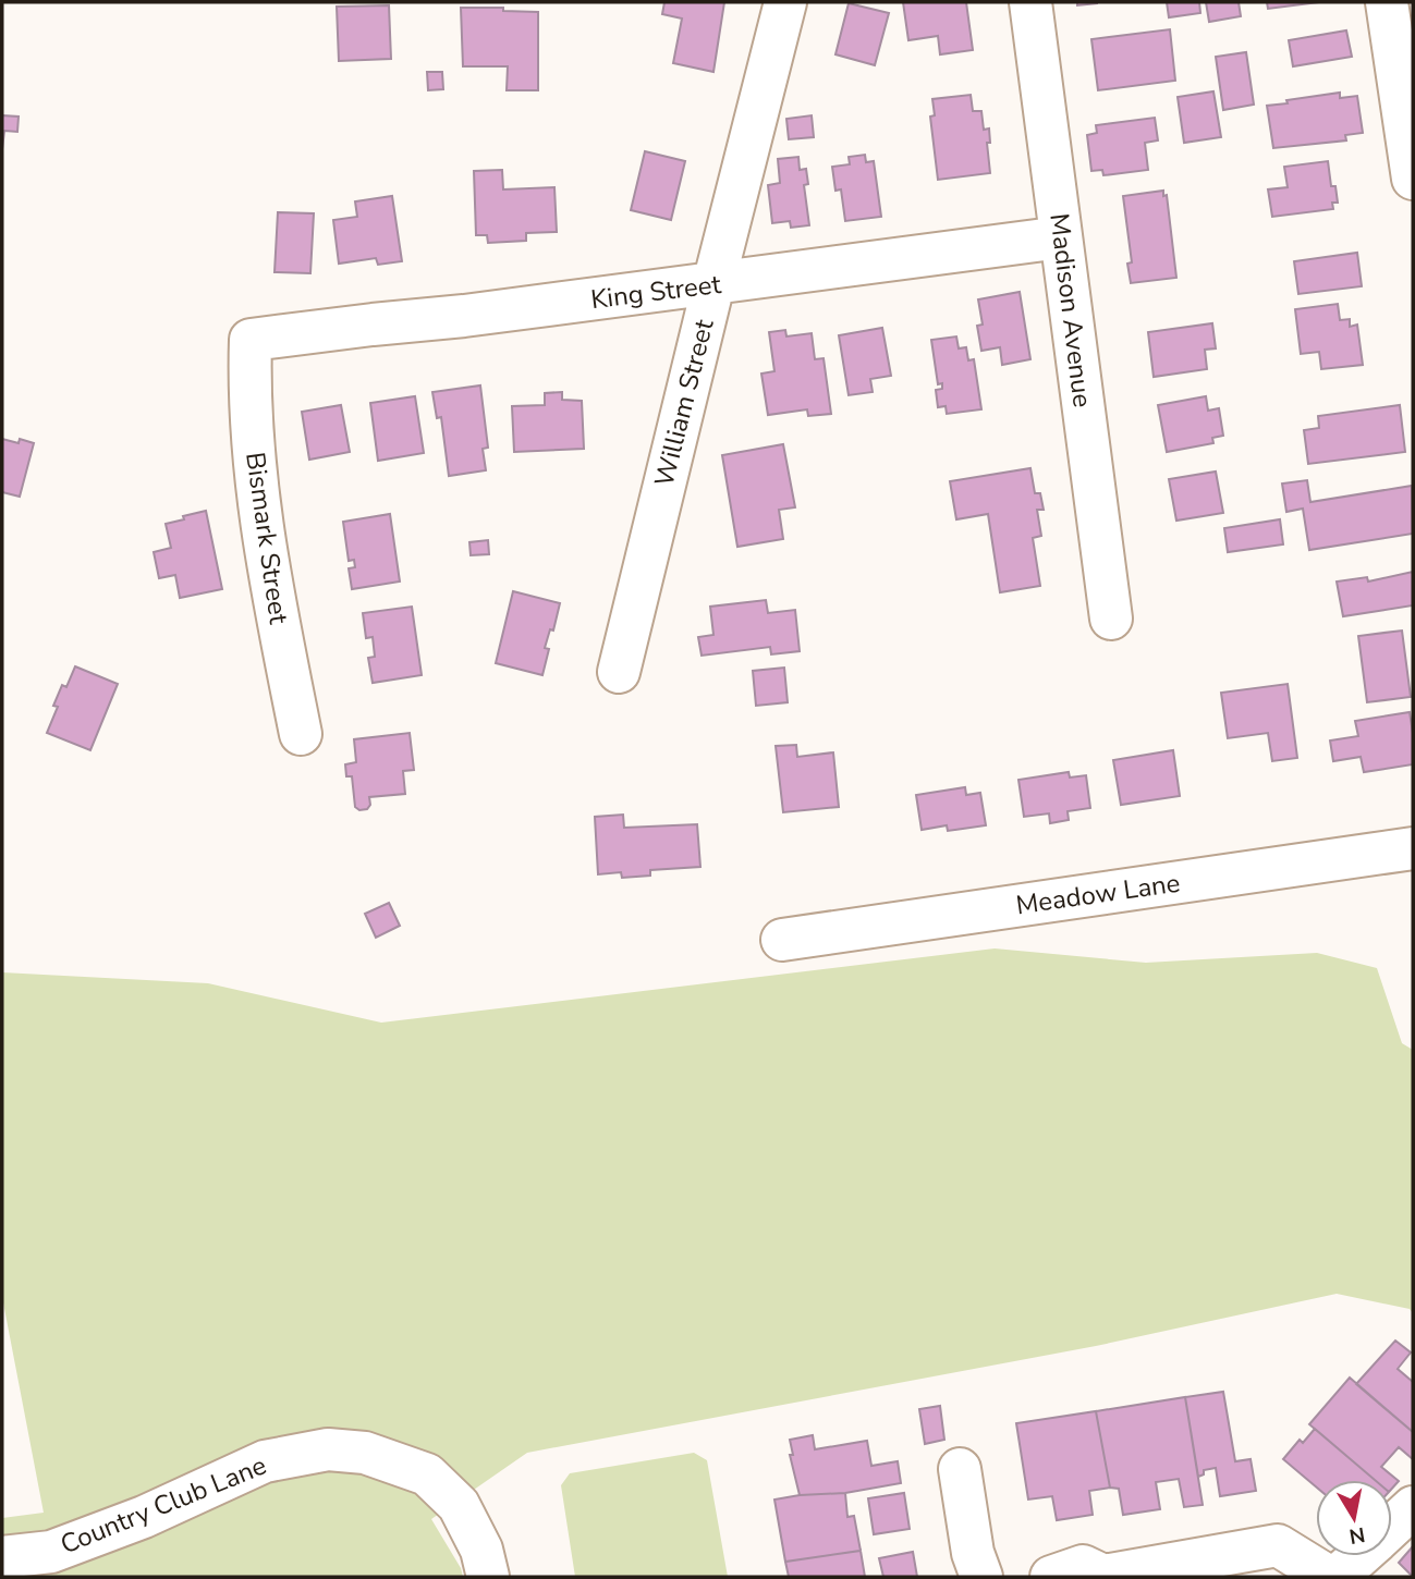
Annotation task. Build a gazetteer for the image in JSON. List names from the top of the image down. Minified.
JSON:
{"streets":{"street":["King Street","Madison Avenue","William Street","Bismark Street","Meadow Lane","Country Club Lane"]},"crossings":[["King Street","Madison Avenue"],["King Street","William Street"],["King Street","Bismark Street"]],"north":"bottom"}
